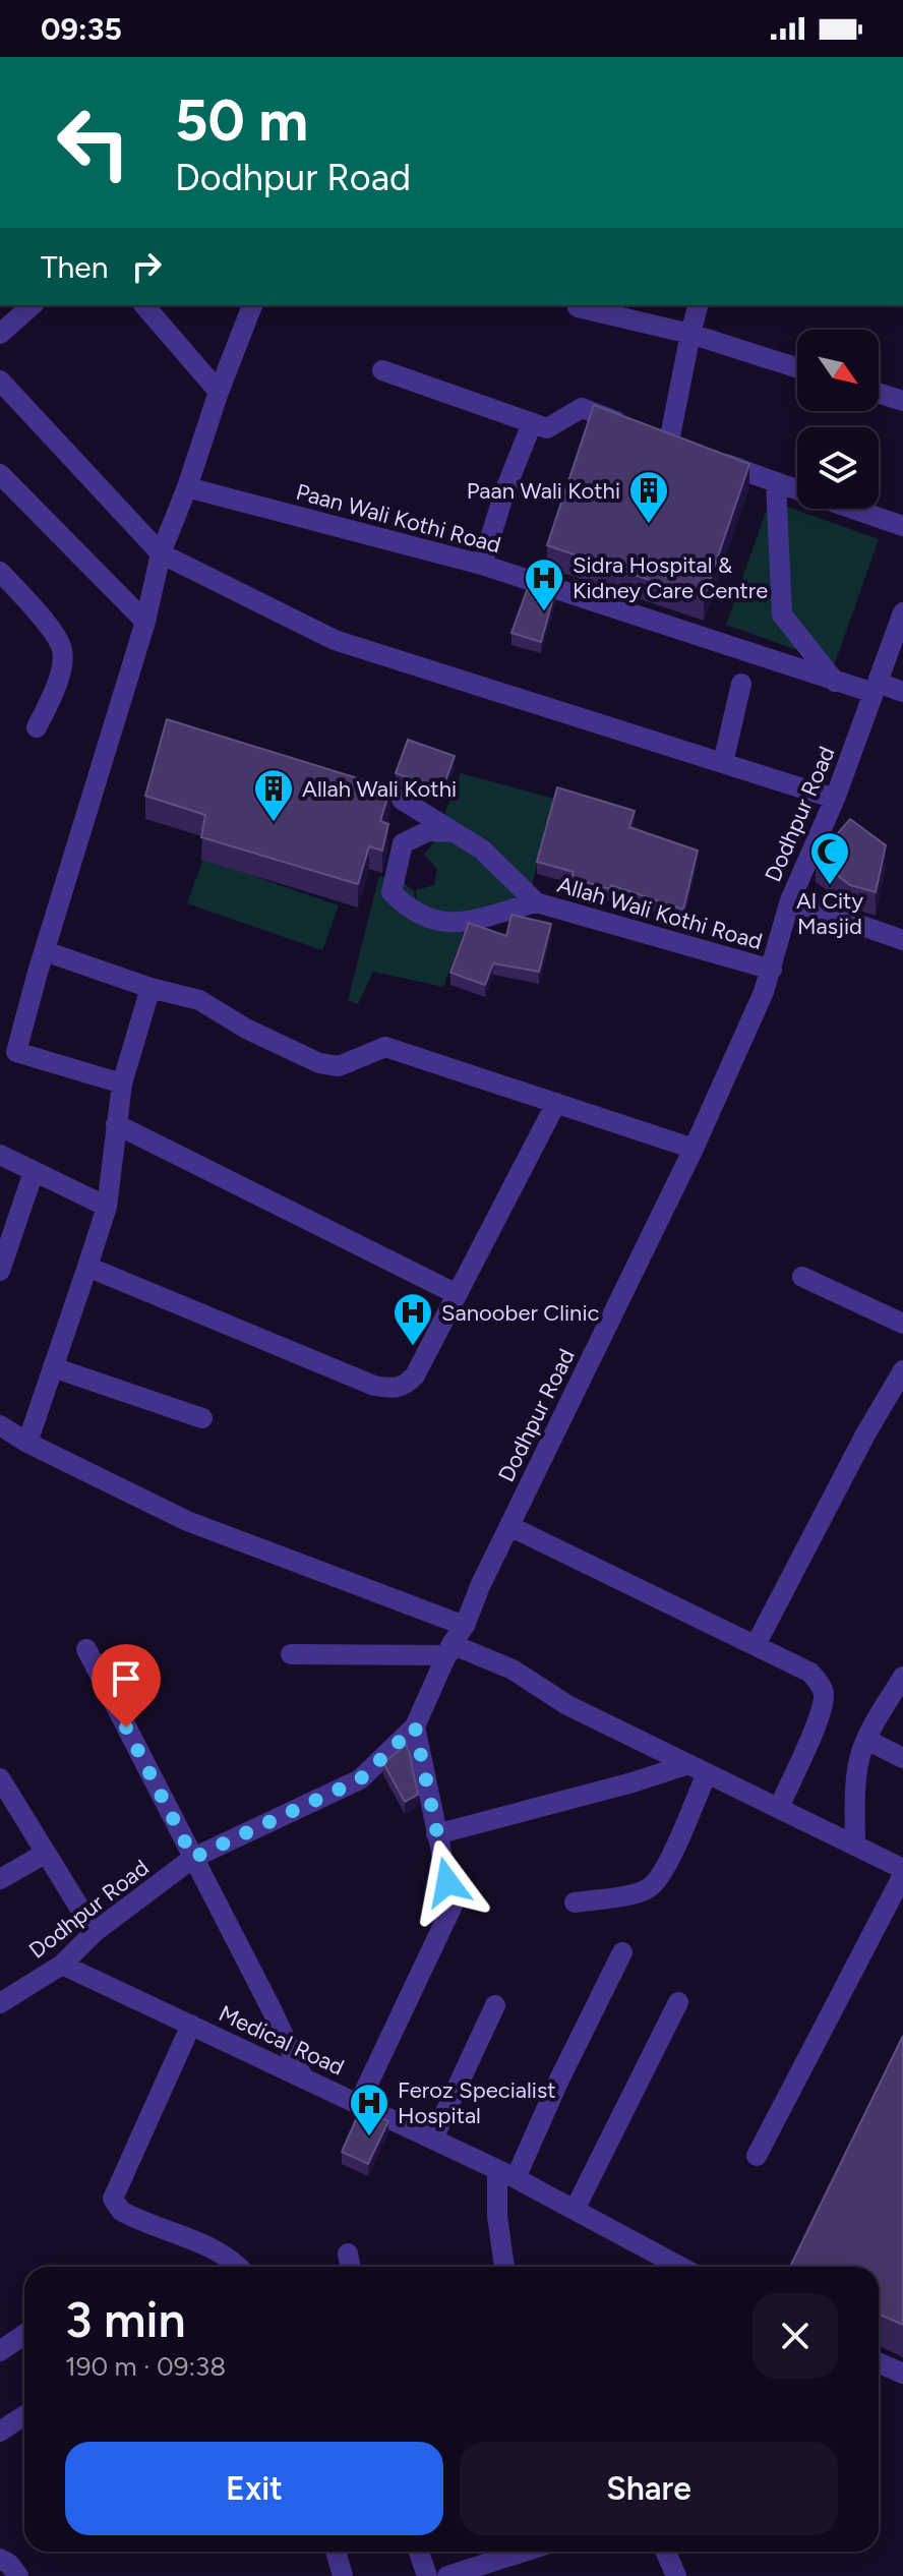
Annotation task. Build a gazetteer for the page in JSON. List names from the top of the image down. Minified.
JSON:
{"streets":{"street":["Paan Wali Kothi Road","Dodhpur Road","Allah Wali Kothi Road","Medical Road"]},"crossings":[["Paan Wali Kothi Road","Dodhpur Road"],["Dodhpur Road","Allah Wali Kothi Road"],["Dodhpur Road","Medical Road"]],"places":{"building":["Paan Wali Kothi","Allah Wali Kothi"],"hospital":["Sidra Hospital & Kidney Care Centre","Sanoober Clinic","Feroz Specialist Hospital"],"mosque":["Al City Masjid"]},"north":"bottom right","page":{"status":"09:35","turn":["50 m","Dodhpur Road"],"then":"Then","heading":["3 min","190 m · 09:38"],"buttons":["Exit","Share"]}}
